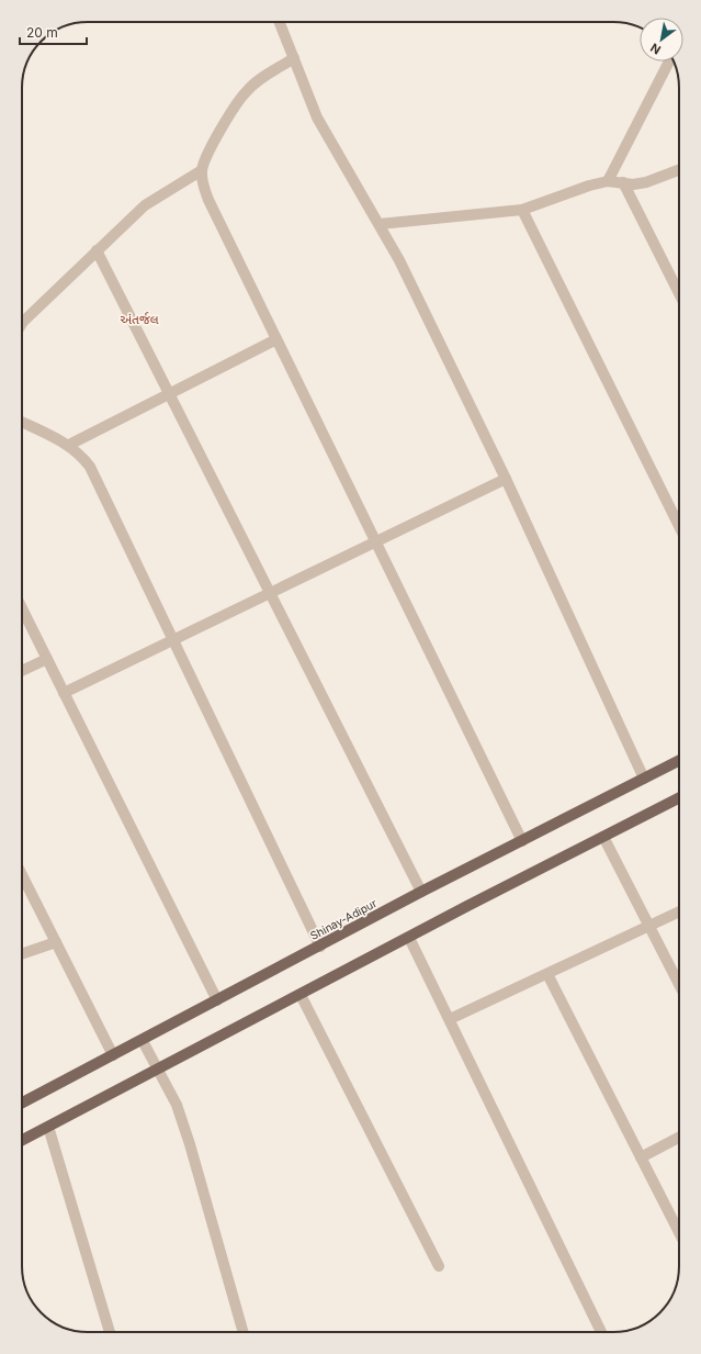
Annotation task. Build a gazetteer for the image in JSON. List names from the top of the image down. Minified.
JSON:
{"streets":{"main road":["Shinay-Adipur"]},"districts":["અંતર્જલ"],"scale_bar":"20 m","north":"bottom left"}
